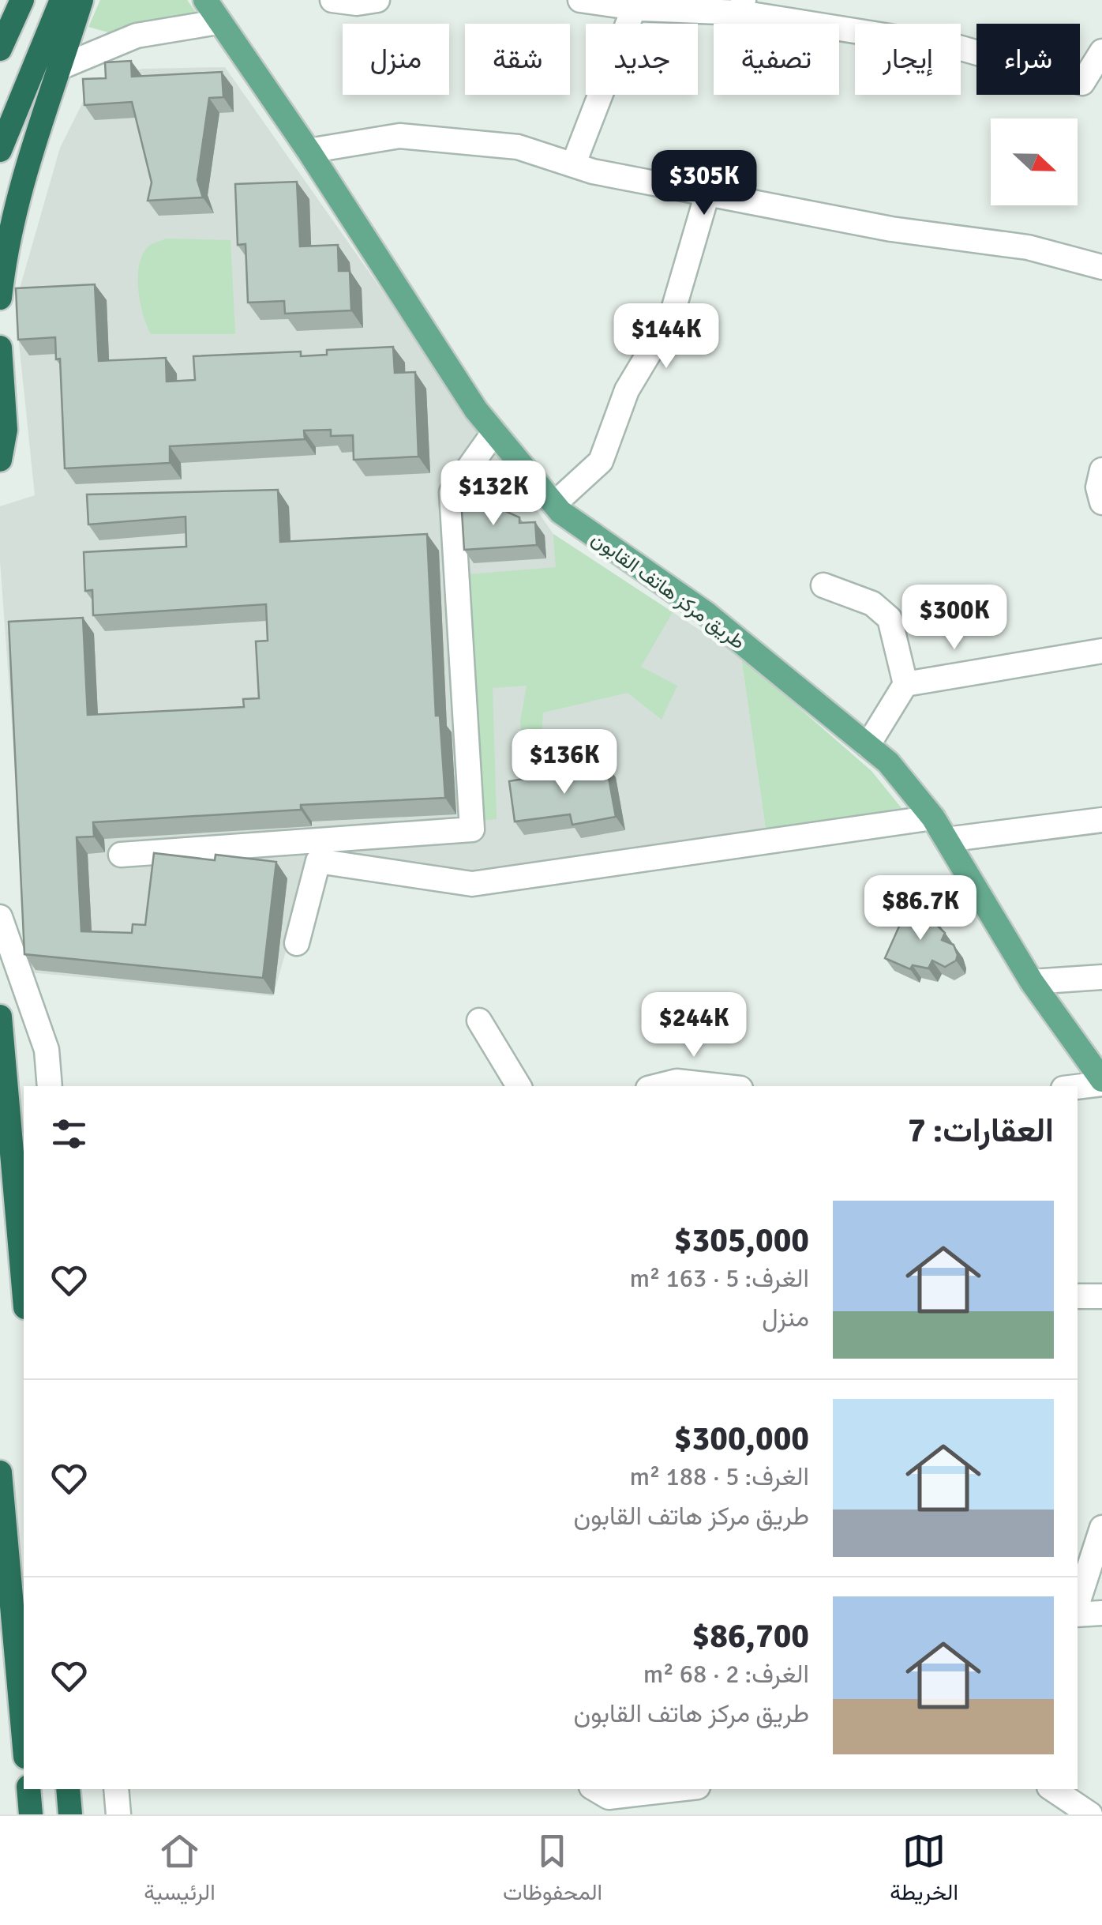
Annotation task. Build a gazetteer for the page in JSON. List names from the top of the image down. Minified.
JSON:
{"streets":{"main road":["طريق مركز هاتف القابون"]},"north":"right","page":{"chip":["شراء","إيجار","تصفية","جديد","شقة","منزل"],"price":["$305K","$144K","$132K","$300K","$136K","$86.7K","$244K"],"heading":"العقارات: 7","list":[{"name":"$305,000","note":"الغرف: 5 · 163 m² · منزل"},{"name":"$300,000","note":"الغرف: 5 · 188 m² · طريق مركز هاتف القابون"},{"name":"$86,700","note":"الغرف: 2 · 68 m² · طريق مركز هاتف القابون"}],"tabs":["الخريطة","المحفوظات","الرئيسية"]}}
